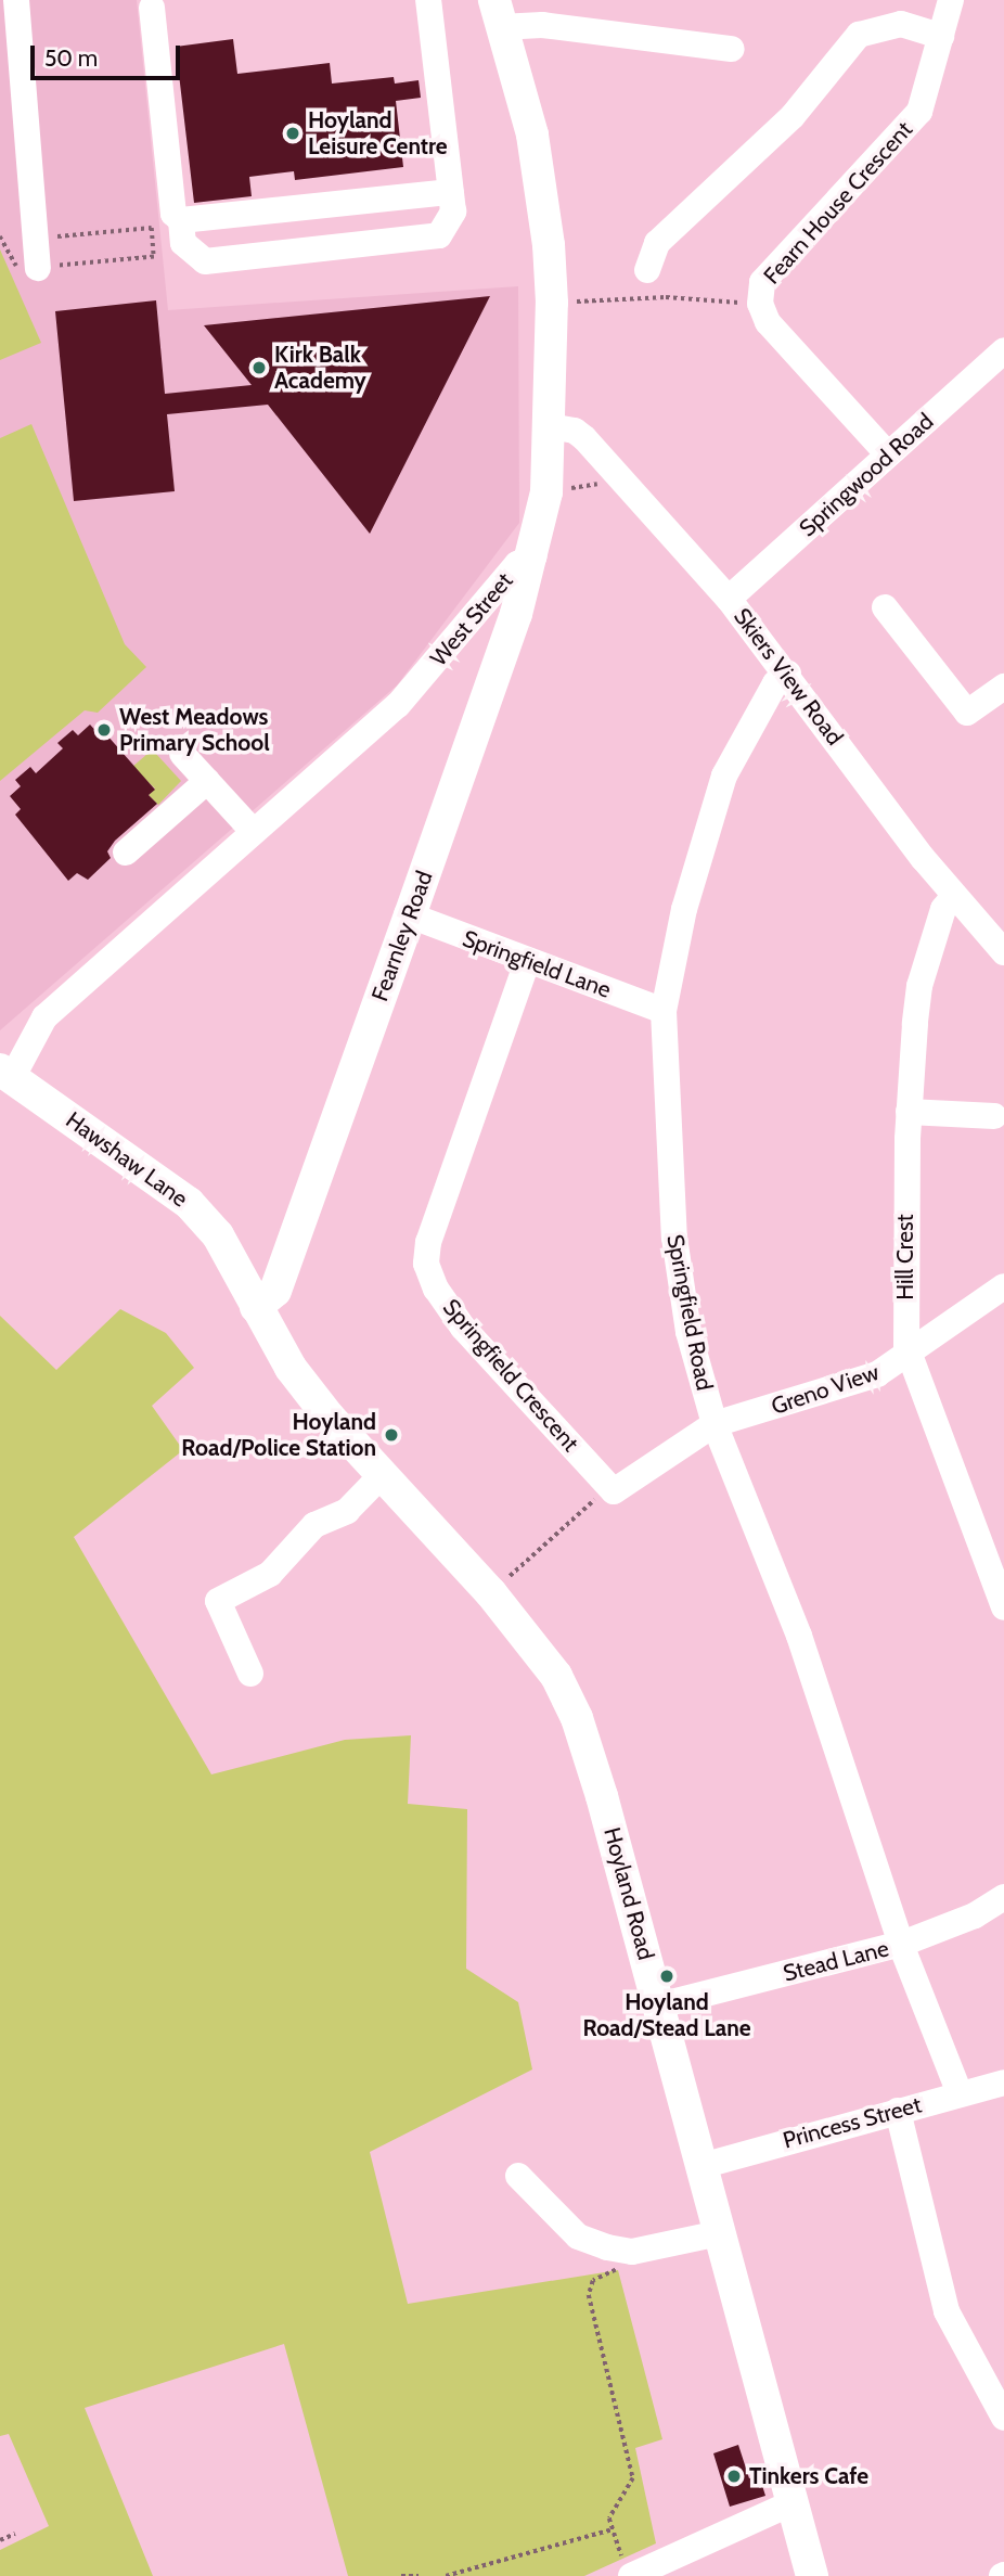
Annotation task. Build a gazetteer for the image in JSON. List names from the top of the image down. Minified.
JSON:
{"streets":{"main road":["West Street","Fearnley Road","Hawshaw Lane","Hoyland Road"],"street":["Fearn House Crescent","Springwood Road","Skiers View Road","Springfield Lane","Hill Crest","Springfield Road","Springfield Crescent","Greno View","Stead Lane","Princess Street"]},"crossings":[["Fearn House Crescent","Springwood Road"],["Springwood Road","Skiers View Road"],["West Street","Skiers View Road"],["West Street","Fearnley Road"],["West Street","Hawshaw Lane"],["Skiers View Road","Hill Crest"],["Skiers View Road","Springfield Road"],["Fearnley Road","Springfield Lane"],["Fearnley Road","Hawshaw Lane"],["Fearnley Road","Hoyland Road"],["Springfield Lane","Springfield Road"],["Springfield Lane","Springfield Crescent"],["Hawshaw Lane","Hoyland Road"],["Hill Crest","Greno View"],["Springfield Road","Greno View"],["Springfield Road","Stead Lane"],["Springfield Road","Princess Street"],["Hoyland Road","Stead Lane"],["Hoyland Road","Princess Street"]],"places":["Hoyland Leisure Centre","Kirk Balk Academy","West Meadows Primary School","Hoyland Road/Police Station","Hoyland Road/Stead Lane","Tinkers Cafe"],"scale_bar":"50 m"}
